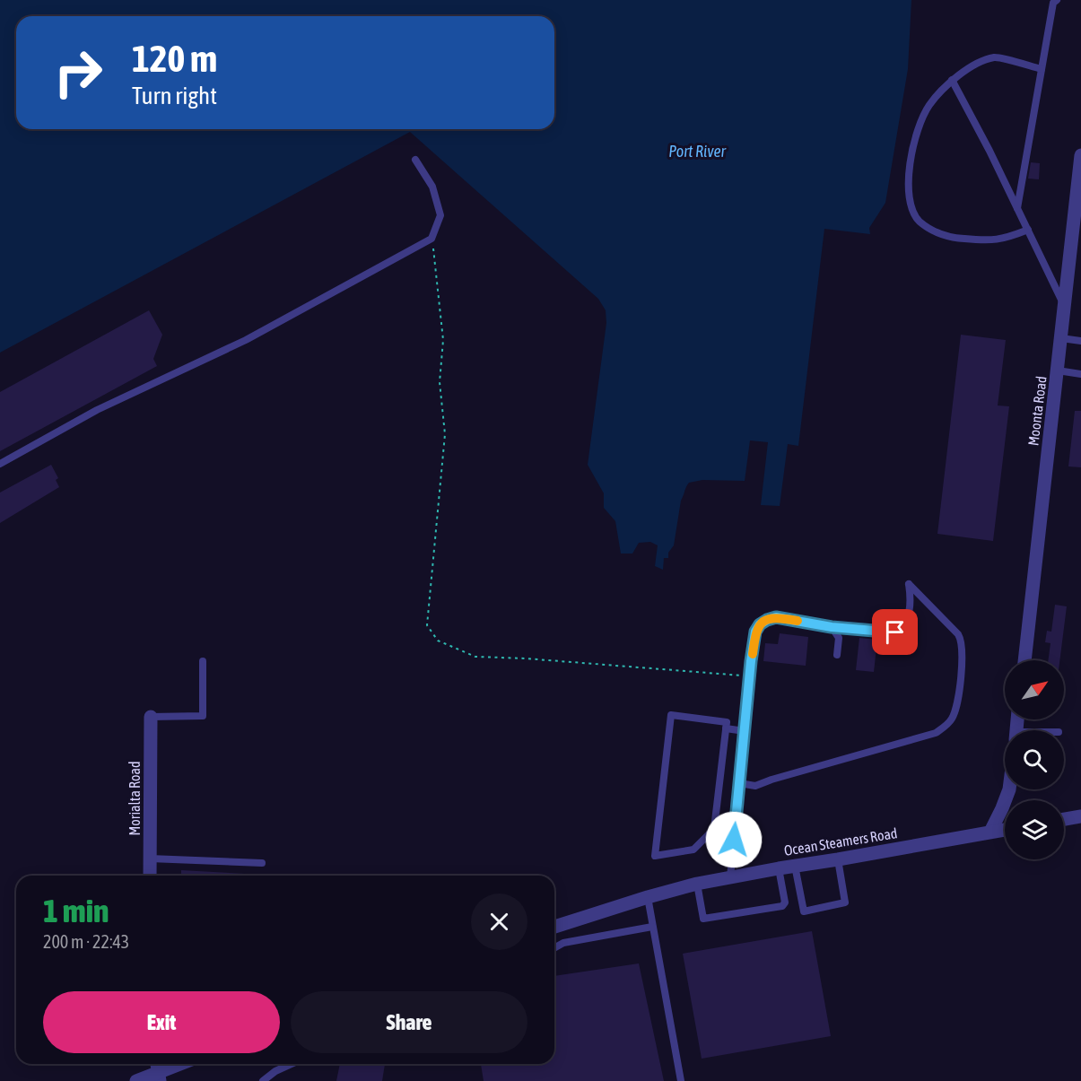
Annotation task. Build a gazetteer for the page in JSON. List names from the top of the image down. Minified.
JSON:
{"streets":{"street":["Moonta Road","Morialta Road","Ocean Steamers Road"]},"water":["Port River"],"north":"top right","page":{"turn":["120 m","Turn right"],"heading":["1 min","200 m · 22:43"],"buttons":["Exit","Share"]}}
